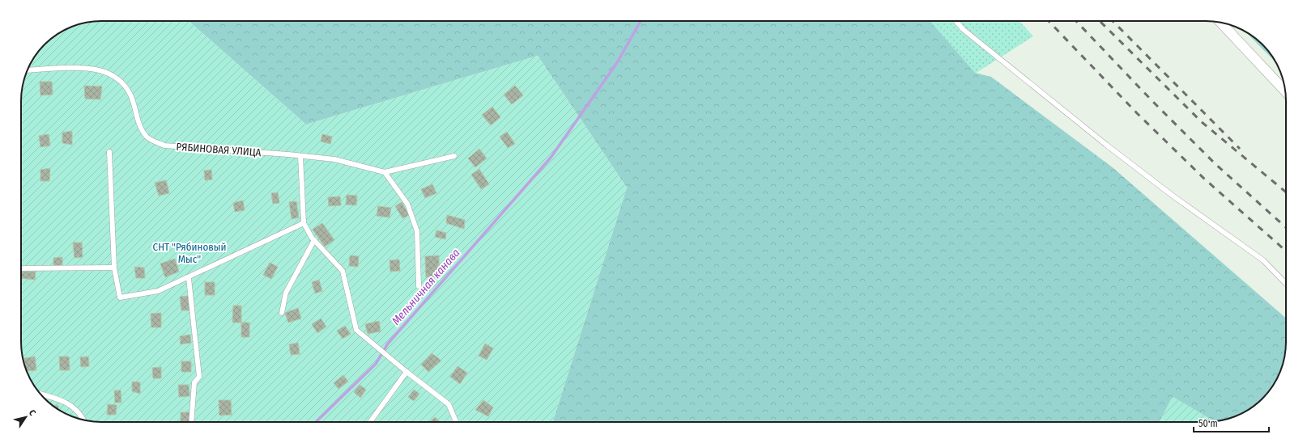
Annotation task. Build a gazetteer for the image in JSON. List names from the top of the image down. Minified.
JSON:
{"streets":{"lane":["РЯБИНОВАЯ УЛИЦА"]},"water":["Мельничная канава"],"parks":["СНТ \"Рябиновый Мыс\""],"scale_bar":"50 m","north":"top right"}
